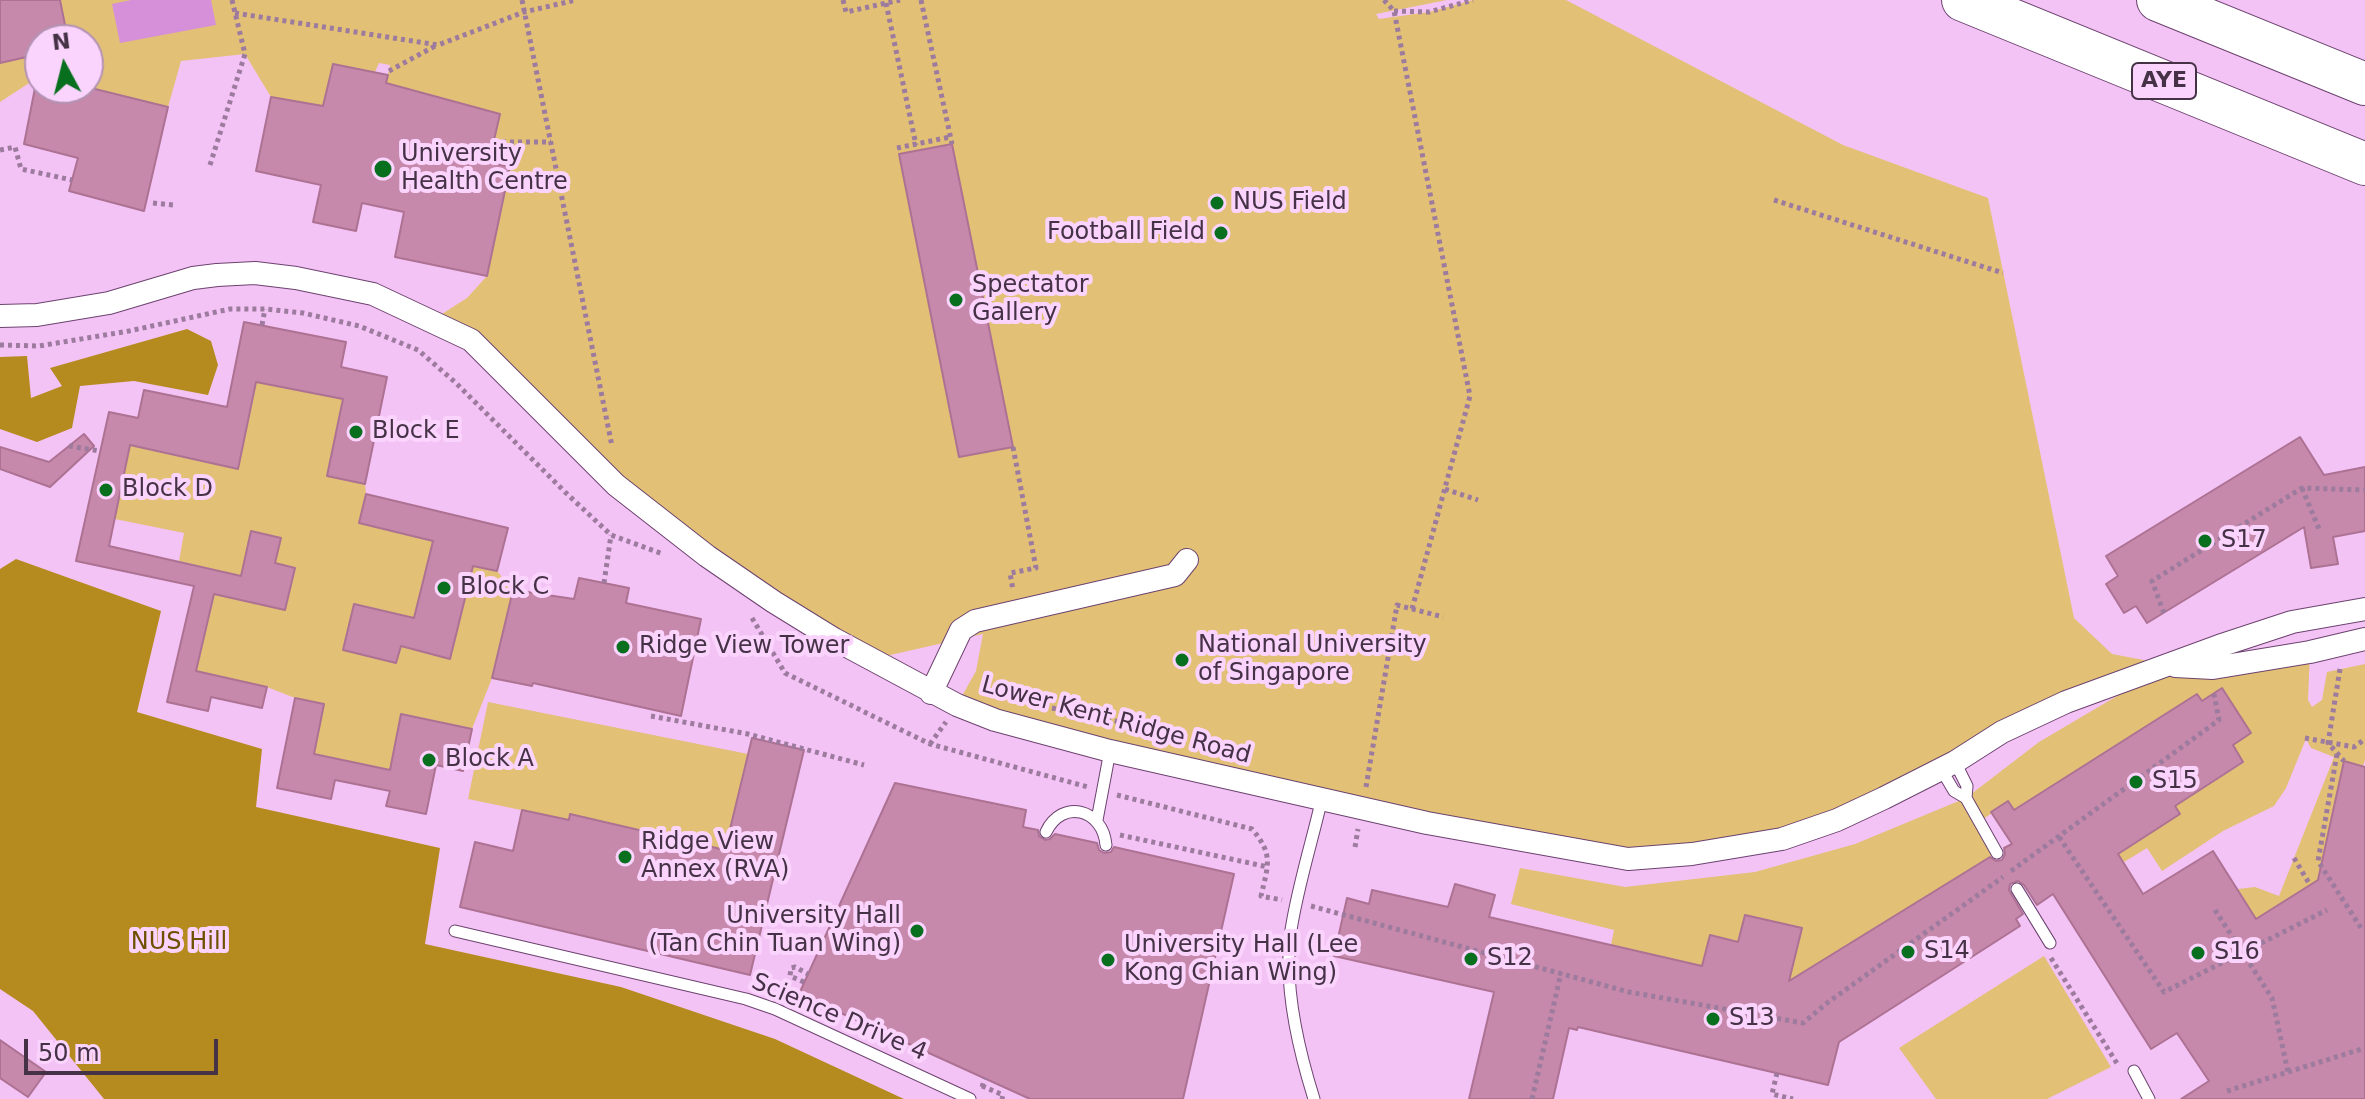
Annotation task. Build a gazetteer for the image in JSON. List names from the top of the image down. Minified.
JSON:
{"streets":{"highway":["AYE"],"street":["Lower Kent Ridge Road"],"lane":["Science Drive 4"]},"parks":["NUS Hill"],"places":["University Health Centre","NUS Field","Football Field","Spectator Gallery","Block E","Block D","S17","Block C","Ridge View Tower","National University of Singapore","Block A","S15","Ridge View Annex (RVA)","University Hall (Tan Chin Tuan Wing)","S14","S16","S12","University Hall (Lee Kong Chian Wing)","S13"],"scale_bar":"50 m","north":"top"}
